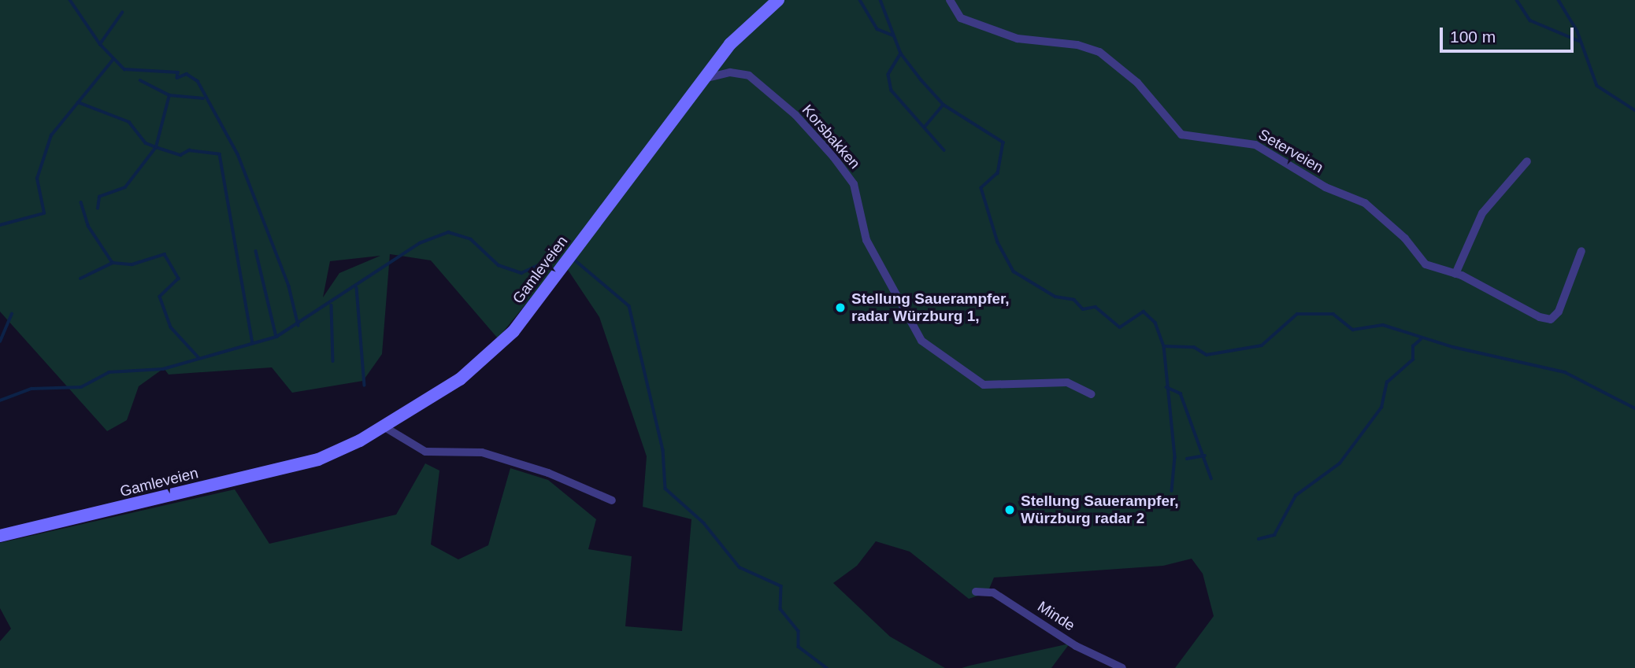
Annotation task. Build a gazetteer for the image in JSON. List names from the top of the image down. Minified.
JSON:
{"streets":{"main road":["Gamleveien"],"street":["Korsbakken","Seterveien","Minde"]},"crossings":[["Korsbakken","Gamleveien"]],"places":["Stellung Sauerampfer, radar Würzburg 1,","Stellung Sauerampfer, Würzburg radar 2"],"scale_bar":"100 m"}
